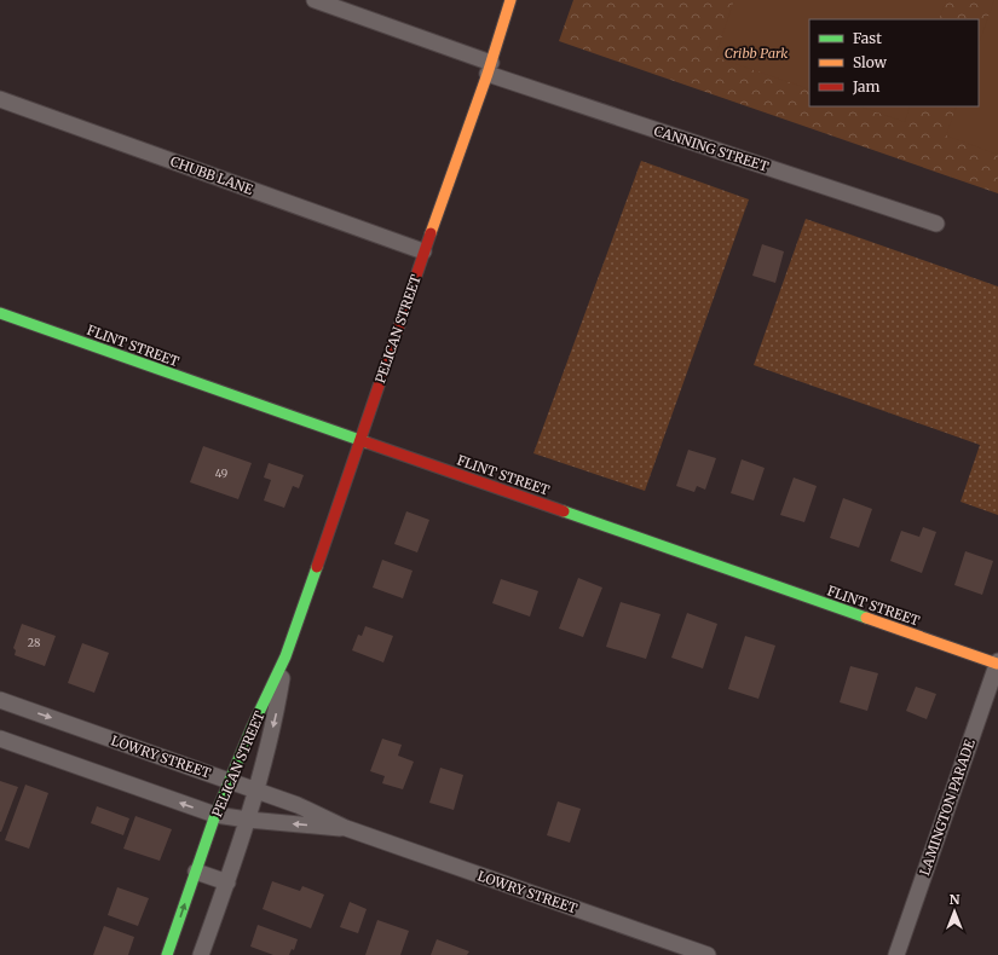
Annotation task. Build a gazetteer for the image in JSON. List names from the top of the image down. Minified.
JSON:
{"streets":{"street":["CANNING STREET","CHUBB LANE","PELICAN STREET","FLINT STREET","LOWRY STREET","LAMINGTON PARADE"]},"crossings":[["CANNING STREET","PELICAN STREET"],["CHUBB LANE","PELICAN STREET"],["PELICAN STREET","FLINT STREET"],["PELICAN STREET","LOWRY STREET"],["FLINT STREET","LAMINGTON PARADE"]],"parks":["Cribb Park"],"house_numbers":["49","28"],"legend":["Fast","Slow","Jam"],"north":"top"}
